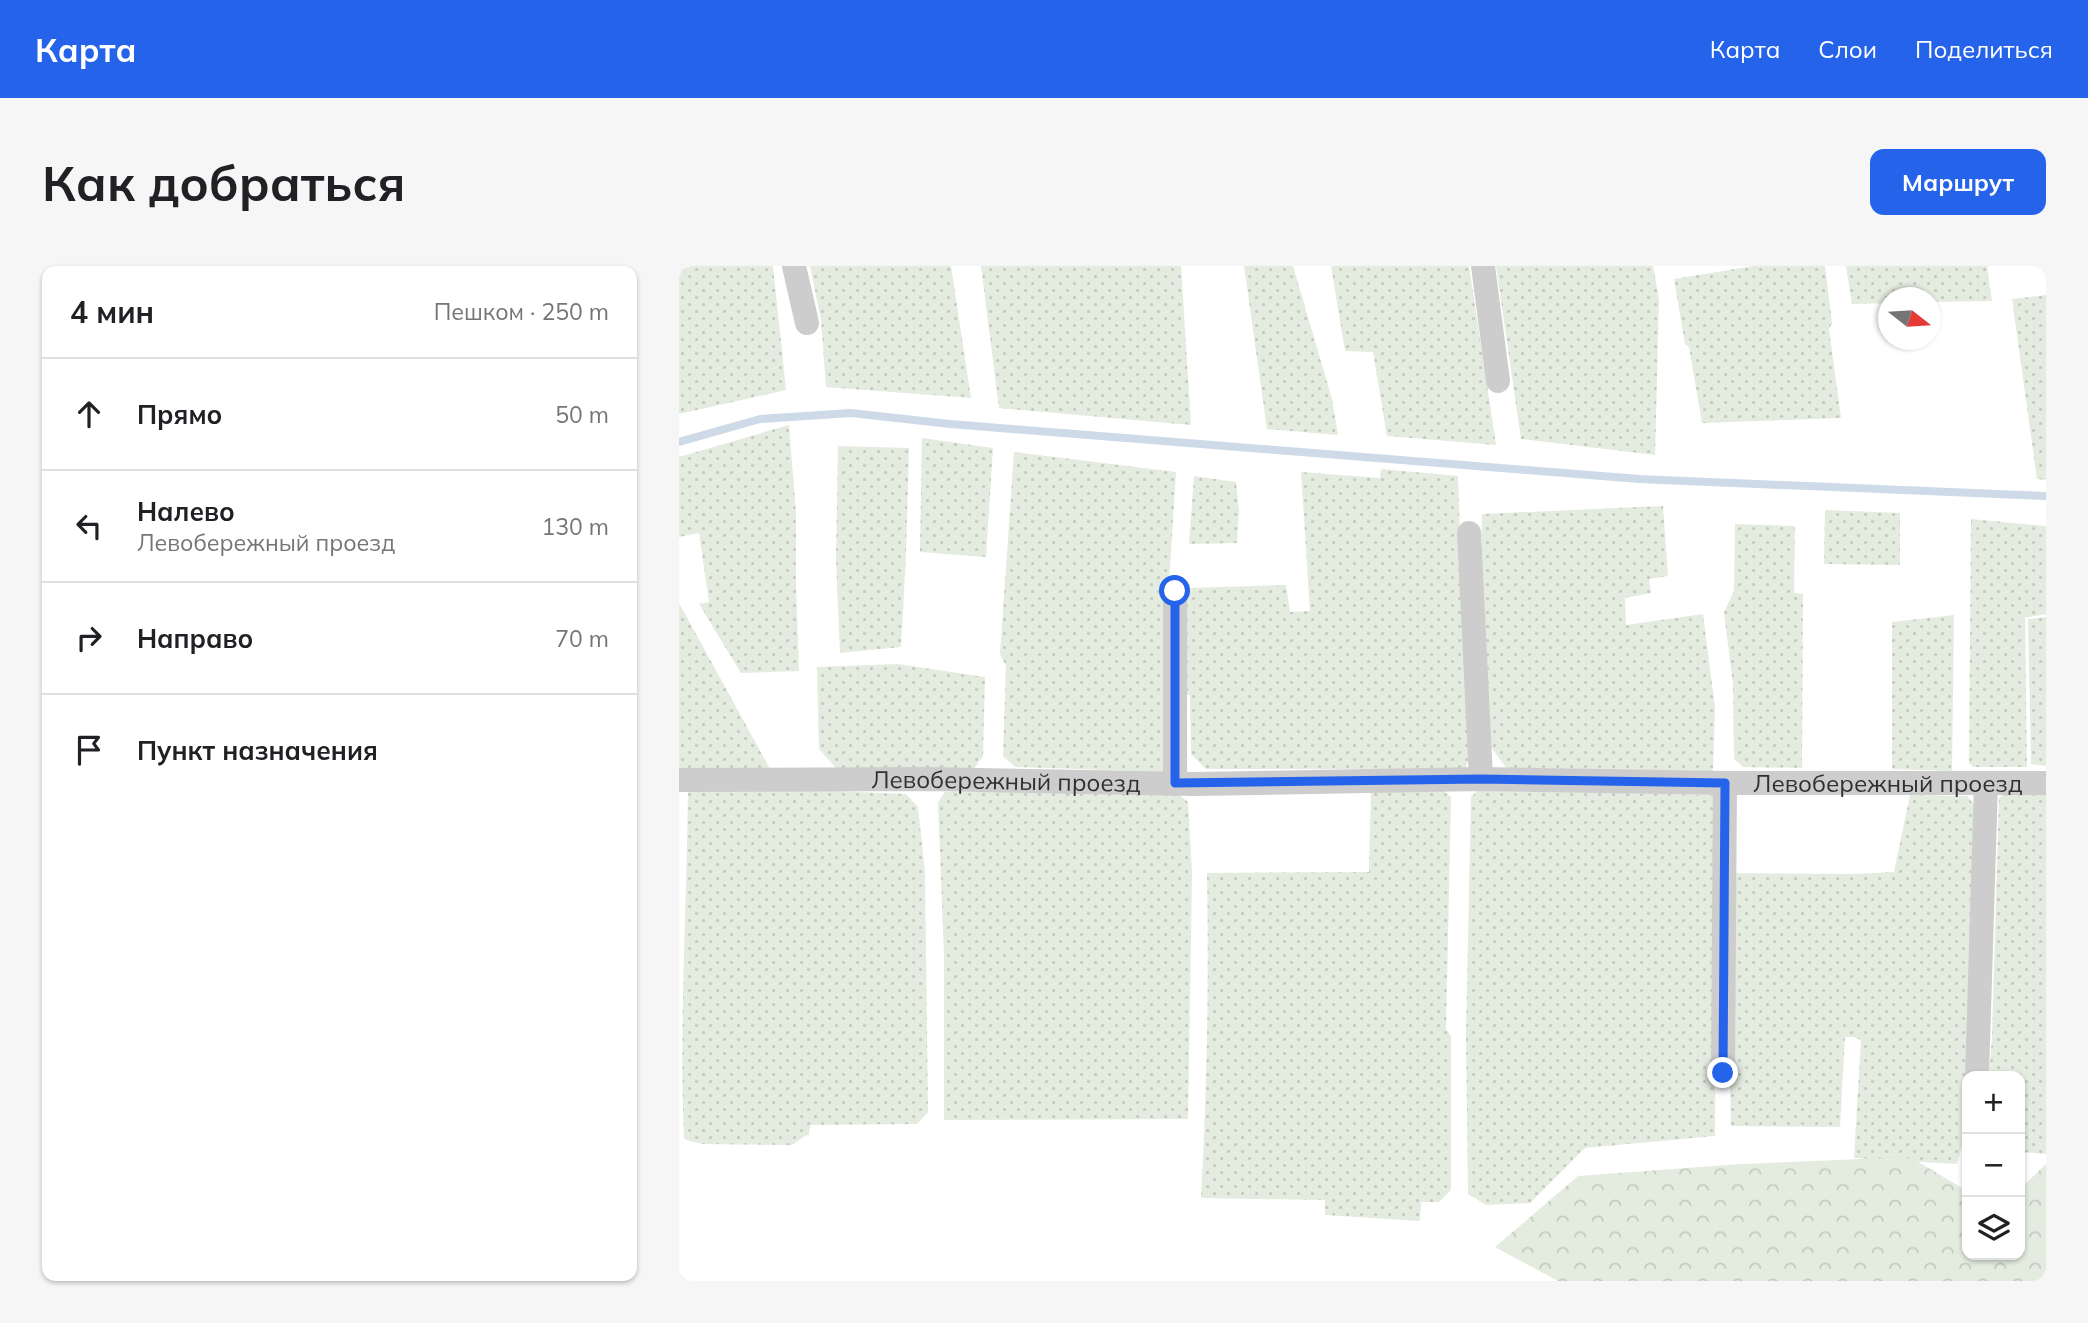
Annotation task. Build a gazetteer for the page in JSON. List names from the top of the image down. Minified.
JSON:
{"streets":{"street":["Левобережный проезд"]},"north":"right","page":{"header":"Карта","nav":["Карта","Слои","Поделиться"],"buttons":"Маршрут","title":"Как добраться","heading":["4 мин","Пешком · 250 m"],"list":[["Прямо","50 m"],["Налево","Левобережный проезд","130 m"],["Направо","70 m"],"Пункт назначения"],"map_buttons":["+","−"]}}
